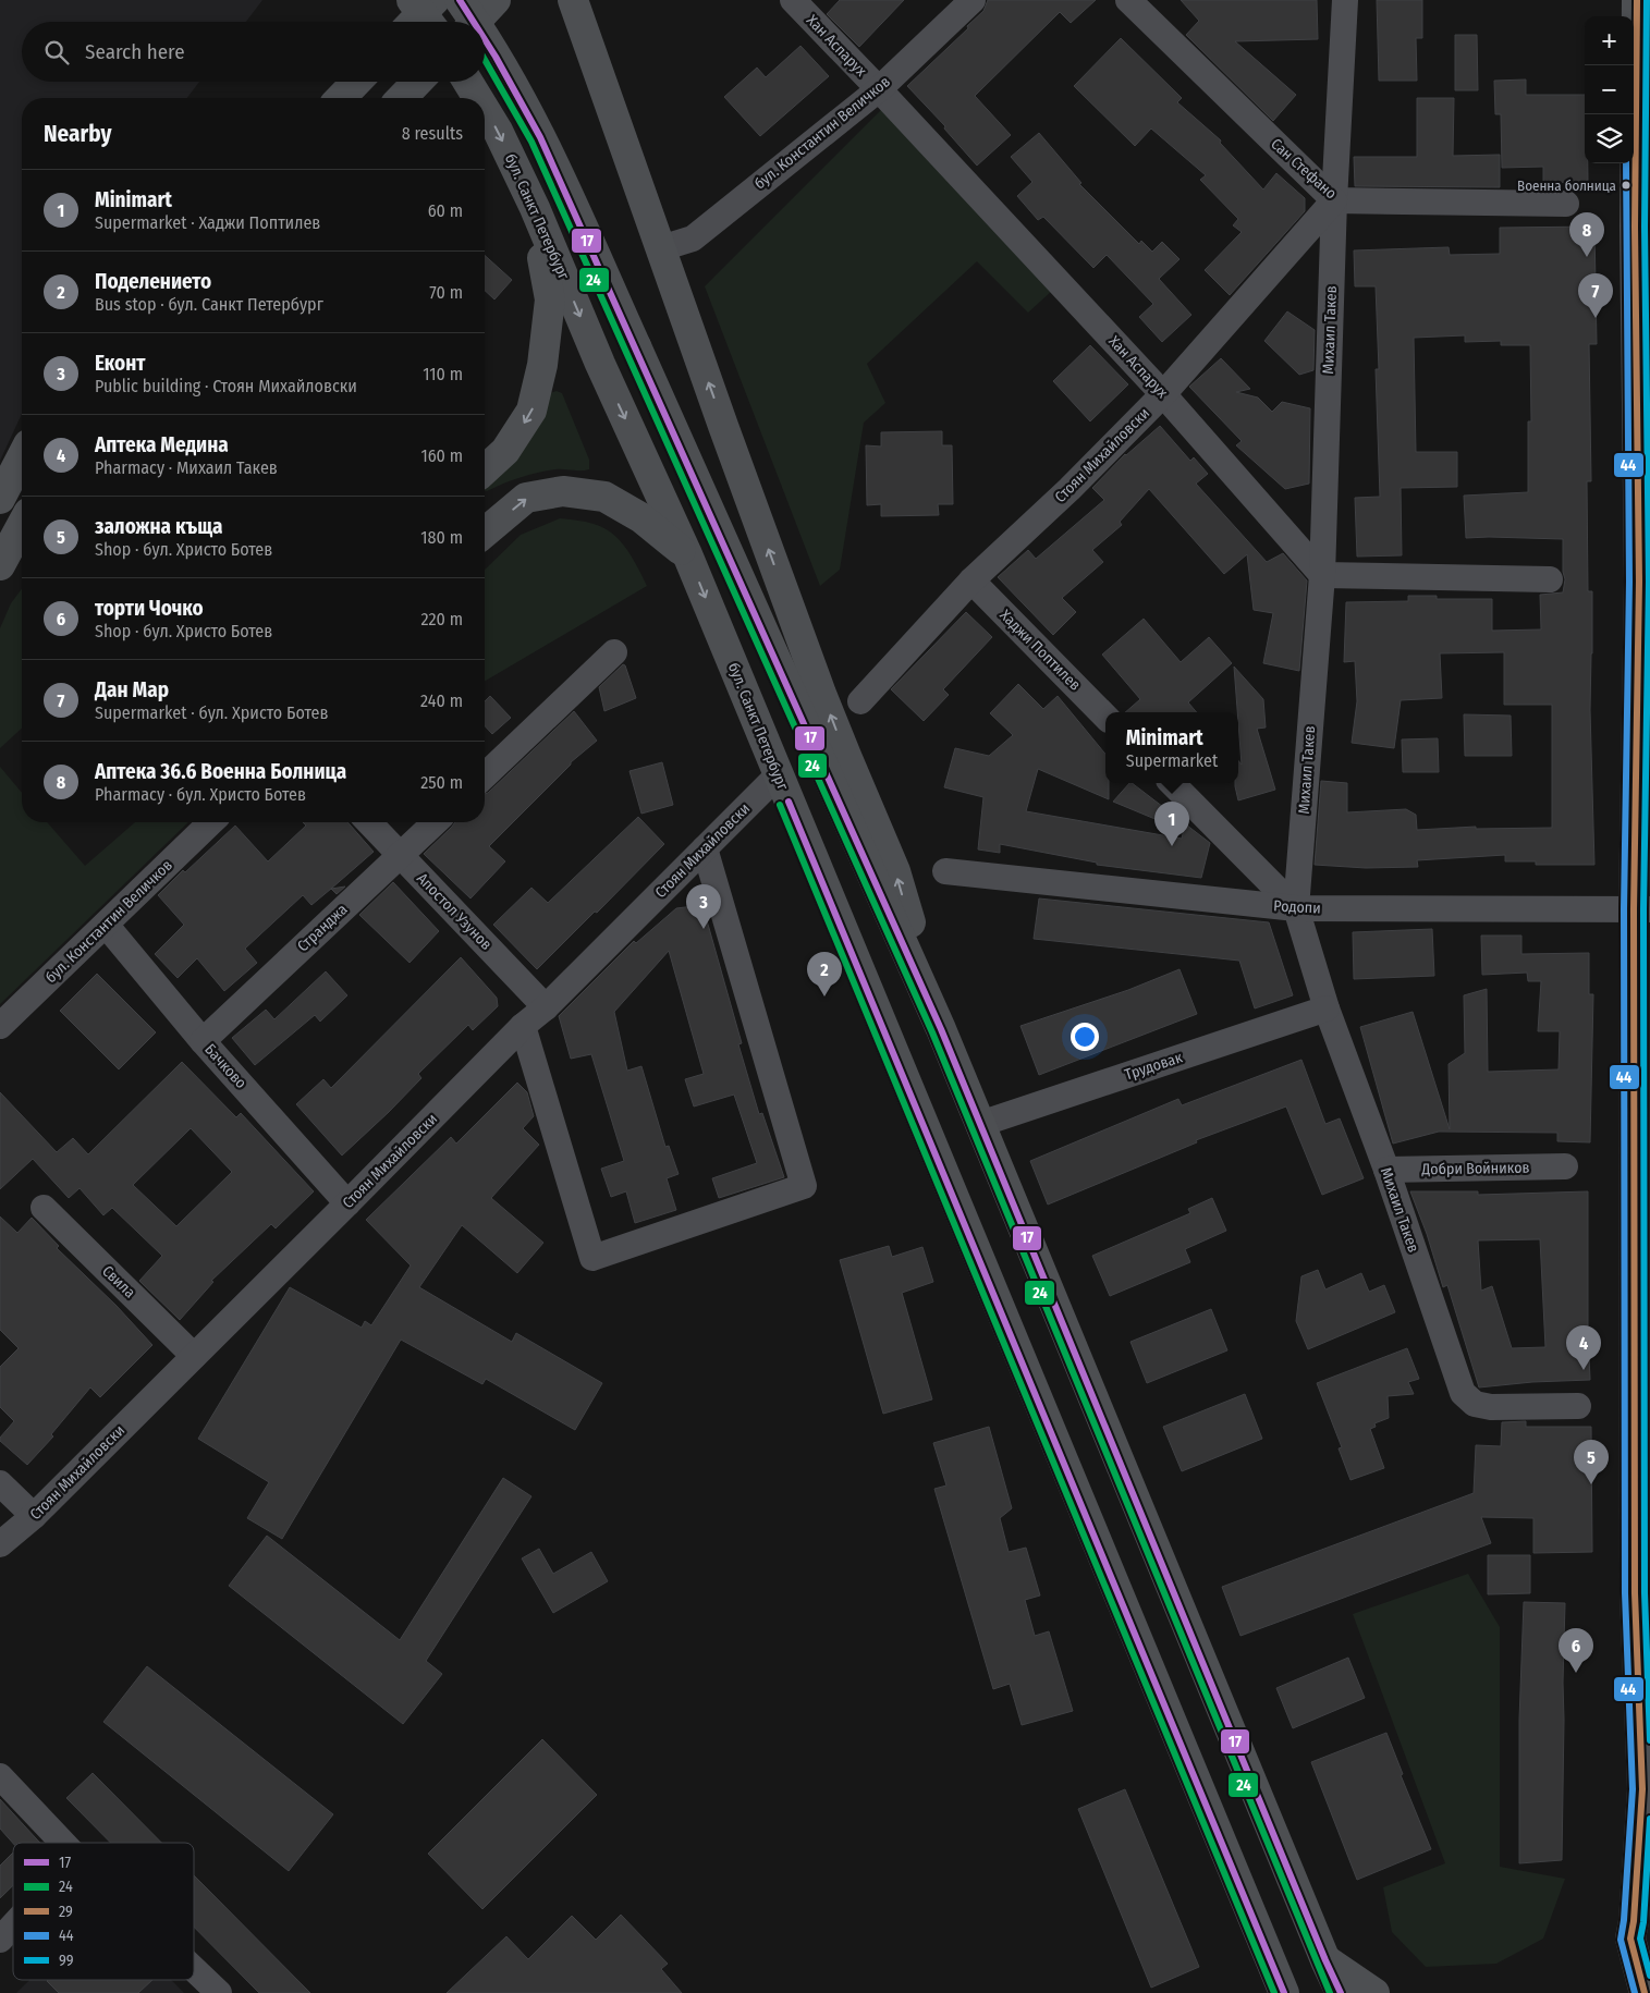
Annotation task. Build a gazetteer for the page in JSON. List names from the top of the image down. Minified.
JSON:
{"streets":{"main road":["бул. Санкт Петербург"],"street":["Хан Аспарух","бул. Константин Величков","Сан Стефано","Михаил Такев","Стоян Михайловски","Хаджи Поптилев","Родопи","Апостол Узунов","Странджа","Бачково","Трудовак","Добри Войников","Свила"]},"crossings":[["Хан Аспарух","бул. Константин Величков"],["Хан Аспарух","Михаил Такев"],["Хан Аспарух","Стоян Михайловски"],["бул. Константин Величков","Бачково"],["Сан Стефано","Михаил Такев"],["Сан Стефано","Стоян Михайловски"],["бул. Санкт Петербург","Стоян Михайловски"],["Михаил Такев","Стоян Михайловски"],["Михаил Такев","Родопи"],["Михаил Такев","Трудовак"],["Михаил Такев","Добри Войников"],["Стоян Михайловски","Хаджи Поптилев"],["Стоян Михайловски","Апостол Узунов"],["Стоян Михайловски","Бачково"],["Стоян Михайловски","Свила"],["Апостол Узунов","Странджа"],["Странджа","Бачково"]],"places":["Военна болница"],"lines":["transit line 17","transit line 29","transit line 99","transit line 24","transit line 44"],"legend":["17","24","29","44","99"],"page":{"map_buttons":["+","−"],"search":"Search here","heading":["Nearby","8 results"],"list":[{"mark":"1","name":"Minimart","note":"Supermarket · Хаджи Поптилев","value":"60 m"},{"mark":"2","name":"Поделението","note":"Bus stop · бул. Санкт Петербург","value":"70 m"},{"mark":"3","name":"Еконт","note":"Public building · Стоян Михайловски","value":"110 m"},{"mark":"4","name":"Аптека Медина","note":"Pharmacy · Михаил Такев","value":"160 m"},{"mark":"5","name":"заложна къща","note":"Shop · бул. Христо Ботев","value":"180 m"},{"mark":"6","name":"торти Чочко","note":"Shop · бул. Христо Ботев","value":"220 m"},{"mark":"7","name":"Дан Мар","note":"Supermarket · бул. Христо Ботев","value":"240 m"},{"mark":"8","name":"Аптека 36.6 Военна Болница","note":"Pharmacy · бул. Христо Ботев","value":"250 m"}],"pins":["8","7","1","3","2","4","5","6"],"popup":["Minimart","Supermarket"]}}
